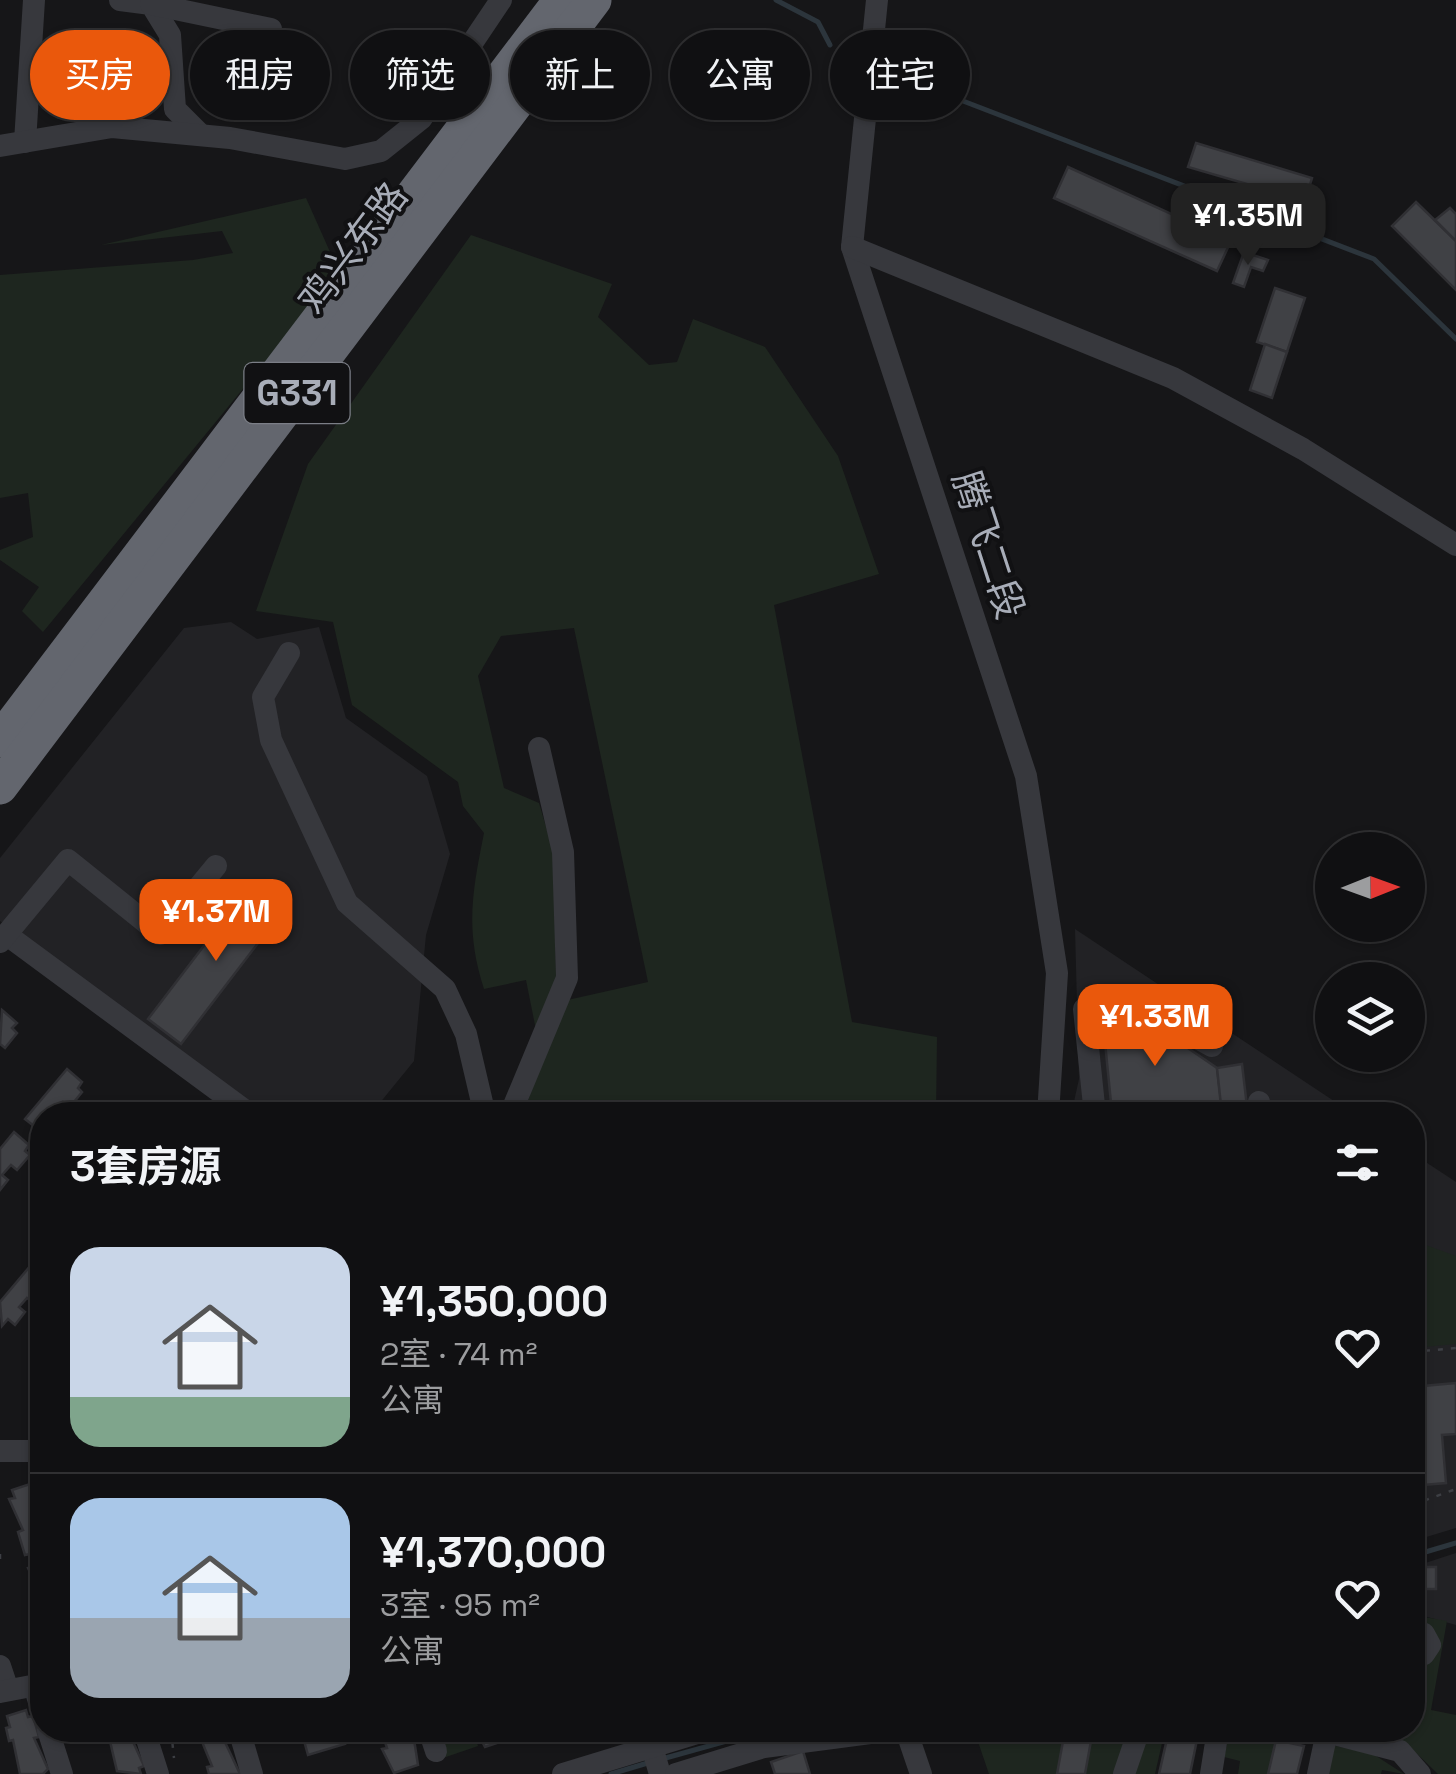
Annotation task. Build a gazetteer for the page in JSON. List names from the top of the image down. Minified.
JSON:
{"streets":{"highway":["鸡兴东路","G331"],"street":["腾飞二段"]},"north":"right","page":{"chip":["买房","租房","筛选","新上","公寓","住宅"],"price":["¥1.35M","¥1.37M","¥1.33M"],"heading":"3套房源","list":[{"name":"¥1,350,000","note":"2室 · 74 m² · 公寓"},{"name":"¥1,370,000","note":"3室 · 95 m² · 公寓"}]}}
